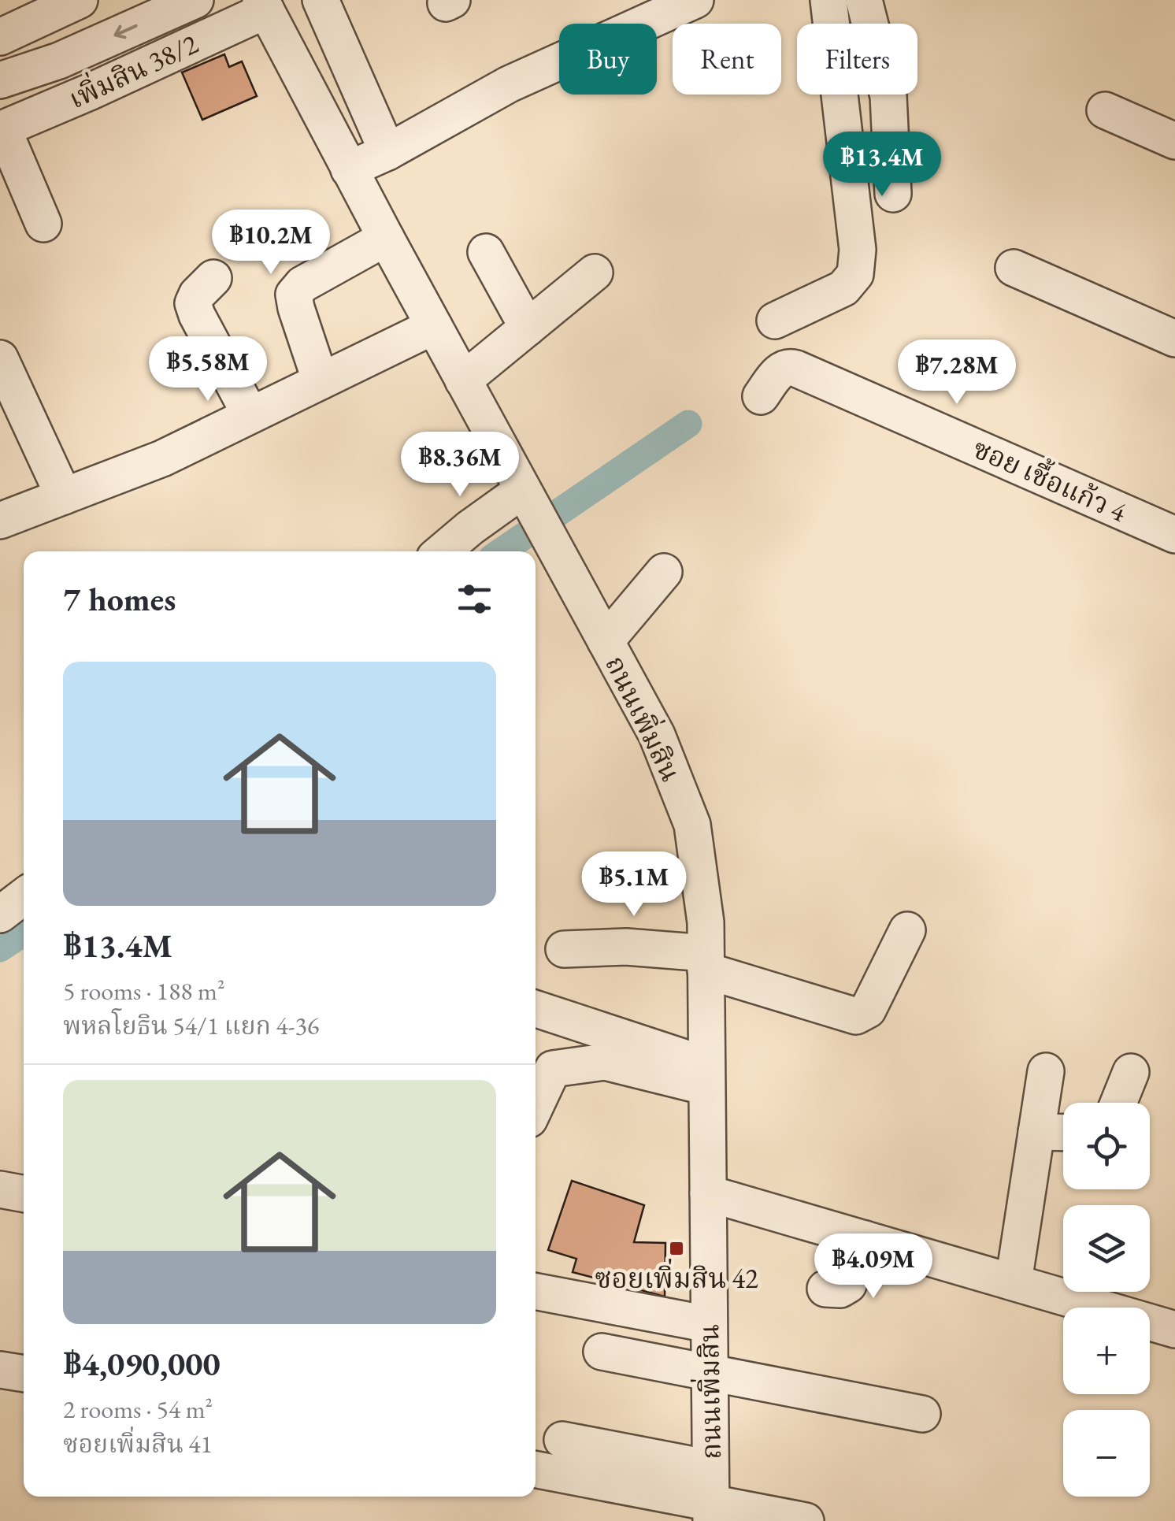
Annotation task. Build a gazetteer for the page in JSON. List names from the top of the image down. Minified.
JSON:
{"streets":{"street":["เพิ่มสิน 38/2","ซอย เชื้อแก้ว 4","ถนนเพิ่มสิน"]},"crossings":[["เพิ่มสิน 38/2","ถนนเพิ่มสิน"]],"places":{"transit":["ซอยเพิ่มสิน 42"]},"page":{"chip":["Buy","Rent","Filters"],"price":["฿13.4M","฿10.2M","฿5.58M","฿7.28M","฿8.36M","฿5.1M","฿4.09M"],"heading":"7 homes","list":[{"name":"฿13.4M","note":"5 rooms · 188 m² · พหลโยธิน 54/1 แยก 4-36"},{"name":"฿4,090,000","note":"2 rooms · 54 m² · ซอยเพิ่มสิน 41"}],"map_buttons":["+","−"]}}
